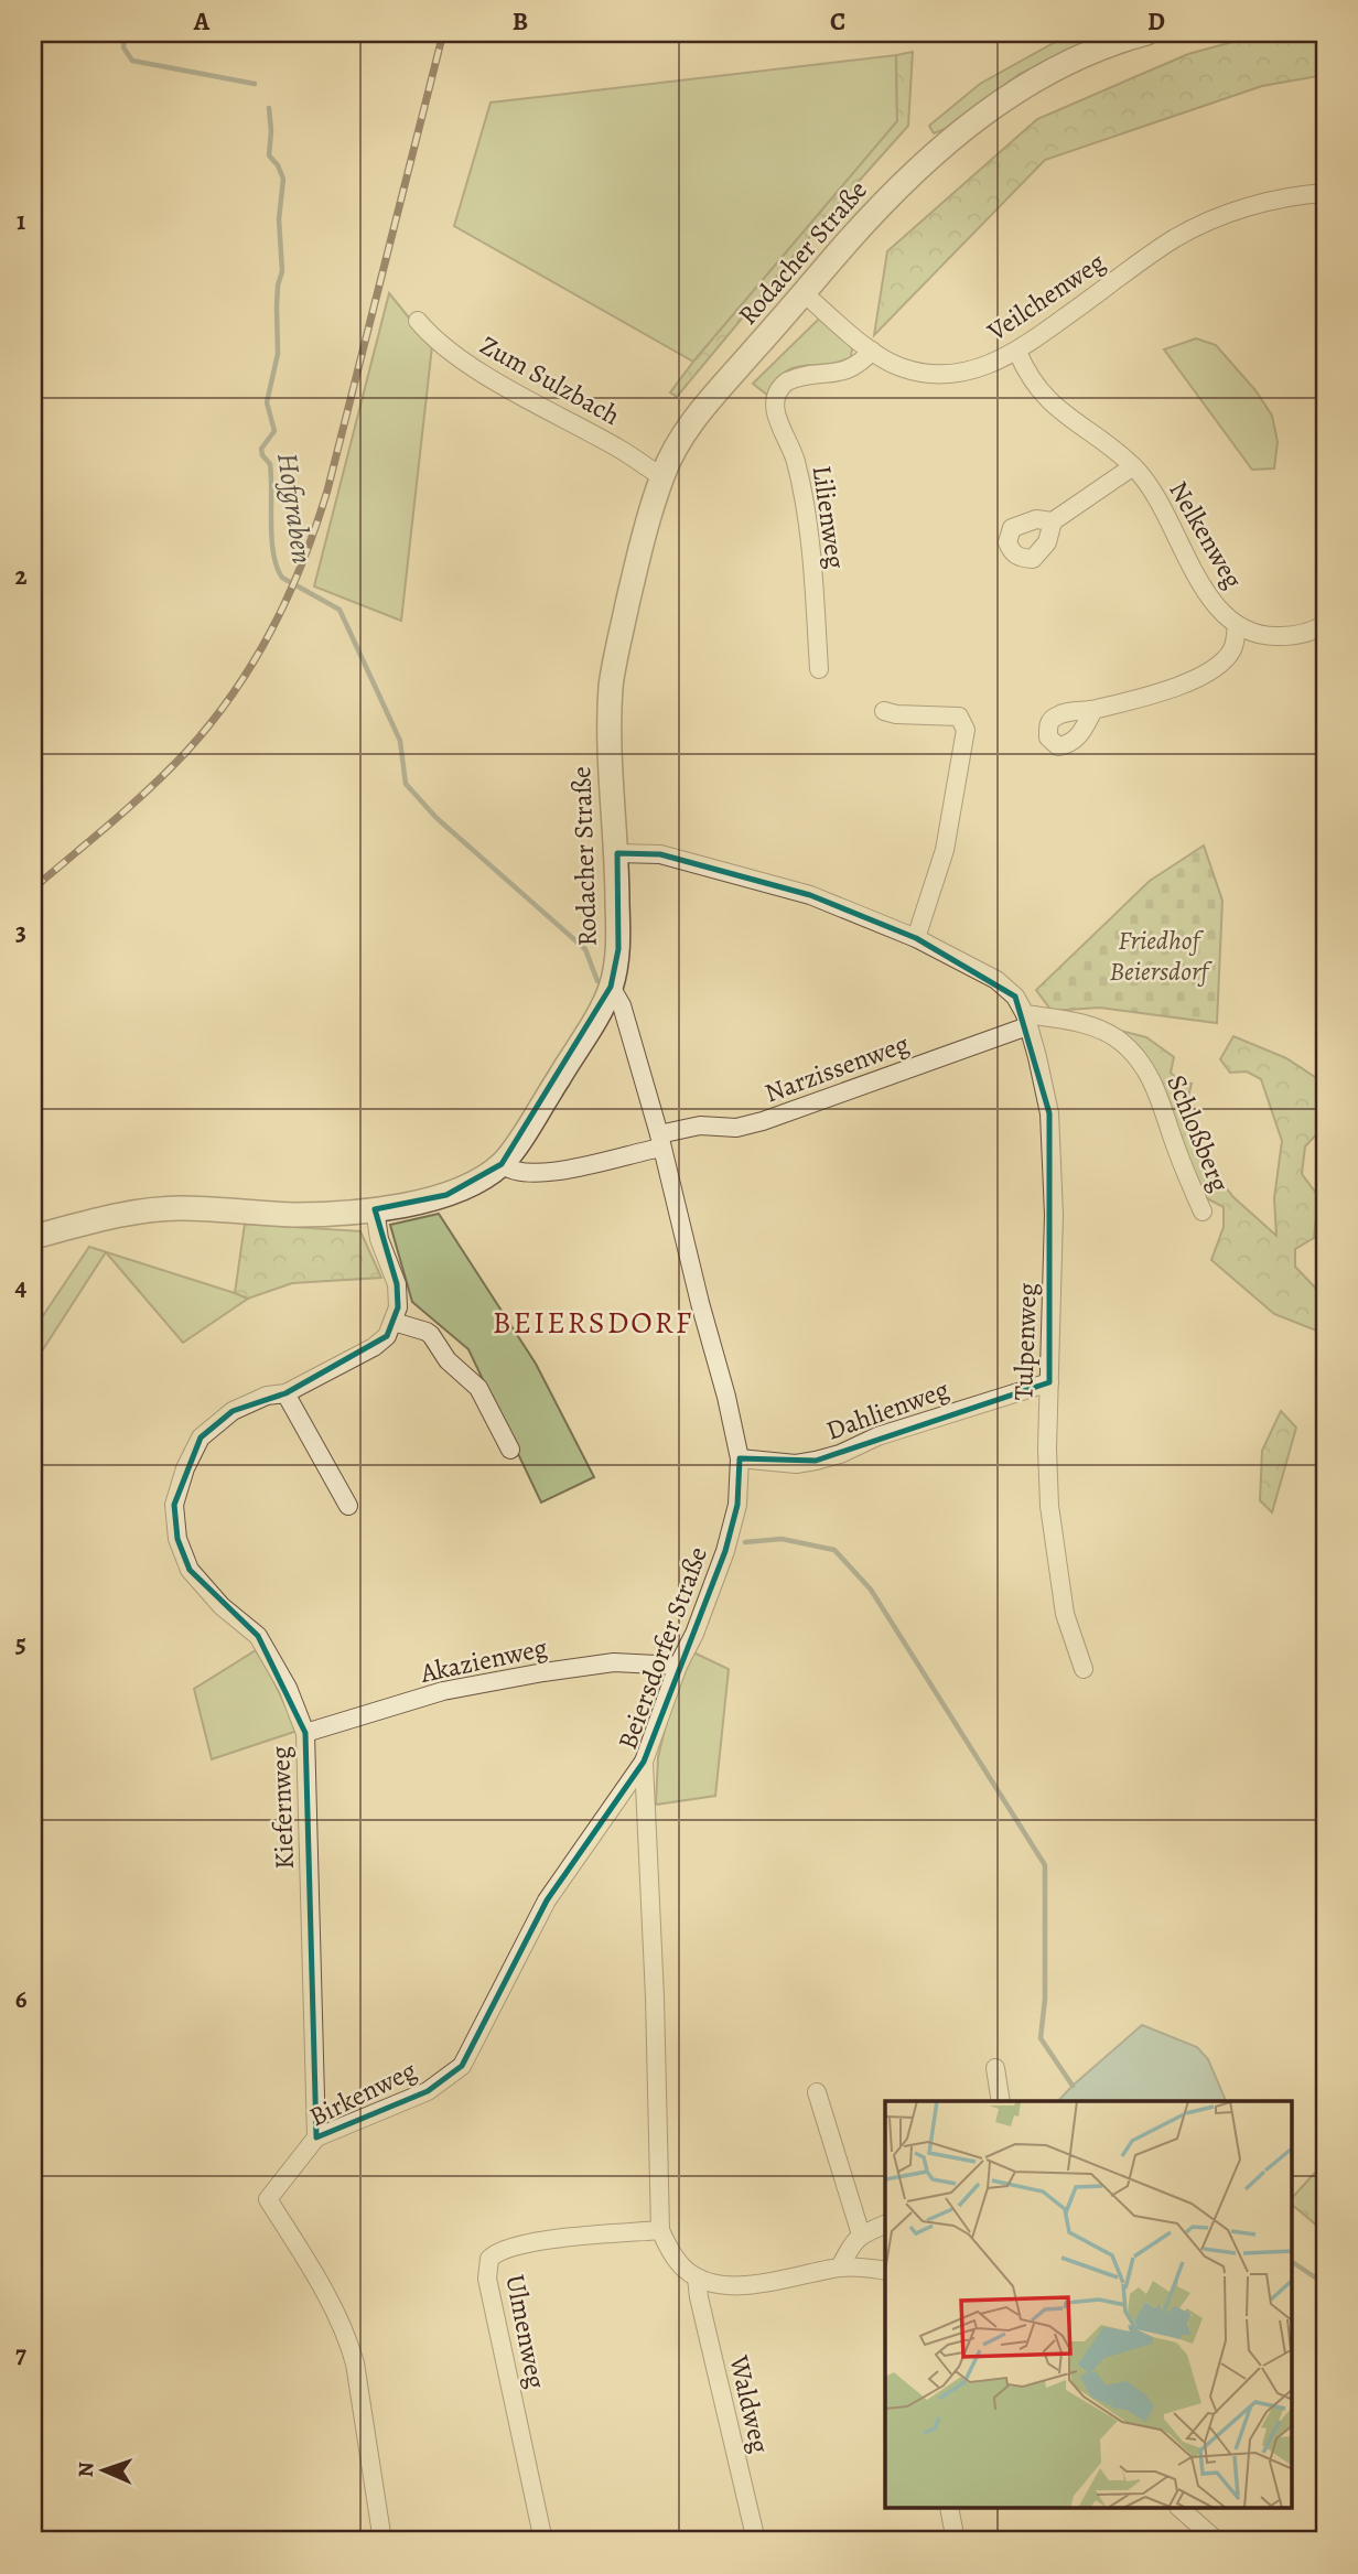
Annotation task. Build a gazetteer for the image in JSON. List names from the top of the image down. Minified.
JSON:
{"streets":{"street":["Rodacher Straße","Veilchenweg","Zum Sulzbach","Lilienweg","Nelkenweg","Narzissenweg","Schloßberg","Tulpenweg","Dahlienweg","Beiersdorfer Straße","Akazienweg","Kiefernweg","Birkenweg","Ulmenweg","Waldweg"]},"crossings":[["Rodacher Straße","Veilchenweg"],["Rodacher Straße","Zum Sulzbach"],["Rodacher Straße","Narzissenweg"],["Rodacher Straße","Beiersdorfer Straße"],["Veilchenweg","Lilienweg"],["Veilchenweg","Nelkenweg"],["Narzissenweg","Schloßberg"],["Narzissenweg","Tulpenweg"],["Narzissenweg","Beiersdorfer Straße"],["Schloßberg","Tulpenweg"],["Tulpenweg","Dahlienweg"],["Dahlienweg","Beiersdorfer Straße"],["Beiersdorfer Straße","Akazienweg"],["Beiersdorfer Straße","Birkenweg"],["Beiersdorfer Straße","Ulmenweg"],["Beiersdorfer Straße","Waldweg"],["Akazienweg","Kiefernweg"],["Kiefernweg","Birkenweg"]],"districts":["BEIERSDORF"],"water":["Hofgraben"],"parks":["Friedhof Beiersdorf"],"north":"left","grid":{"columns":["A","B","C","D"],"rows":["1","2","3","4","5","6","7"]}}
